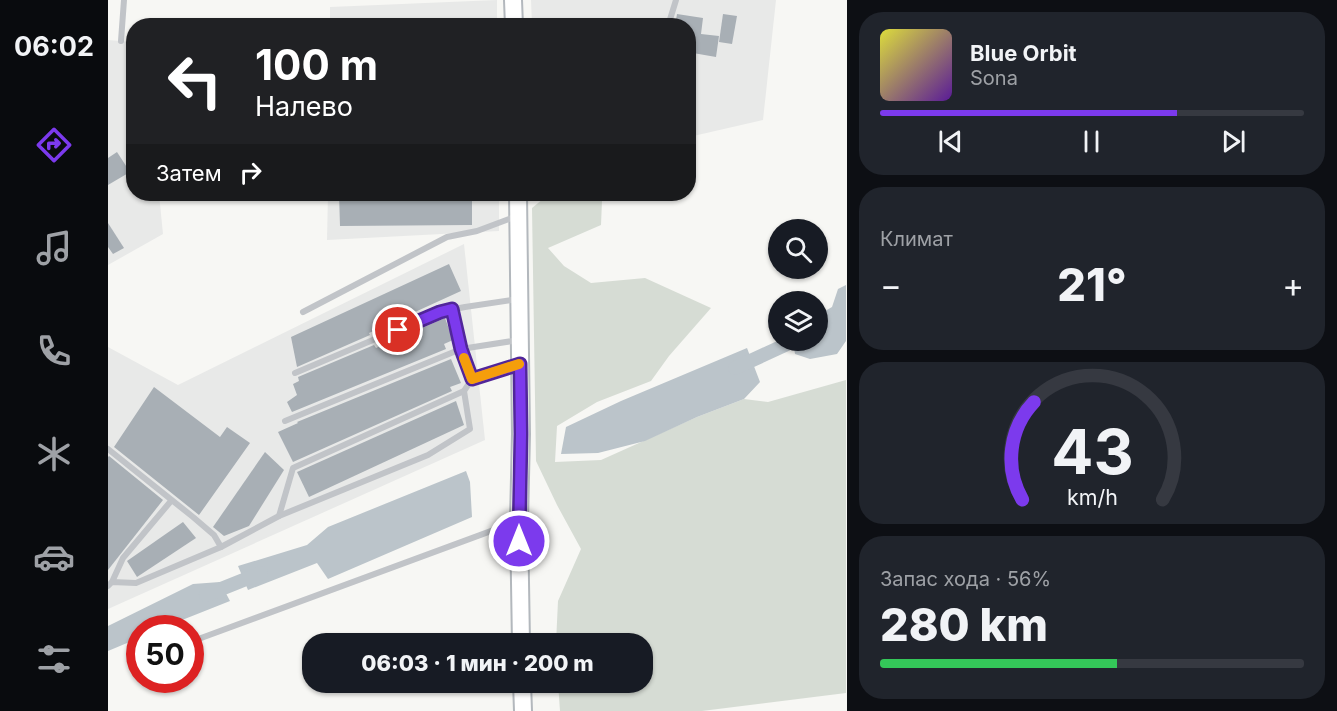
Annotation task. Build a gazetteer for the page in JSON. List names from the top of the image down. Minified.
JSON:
{"page":{"tabs":"06:02","turn":["100 m","Налево"],"song":["Blue Orbit","Sona"],"then":"Затем","tile":["Климат",["Запас хода · 56%","280 km"]],"heat":["−","21°","+"],"limit":"50","trip":"06:03 · 1 мин · 200 m","gauge":["43","km/h"]}}
